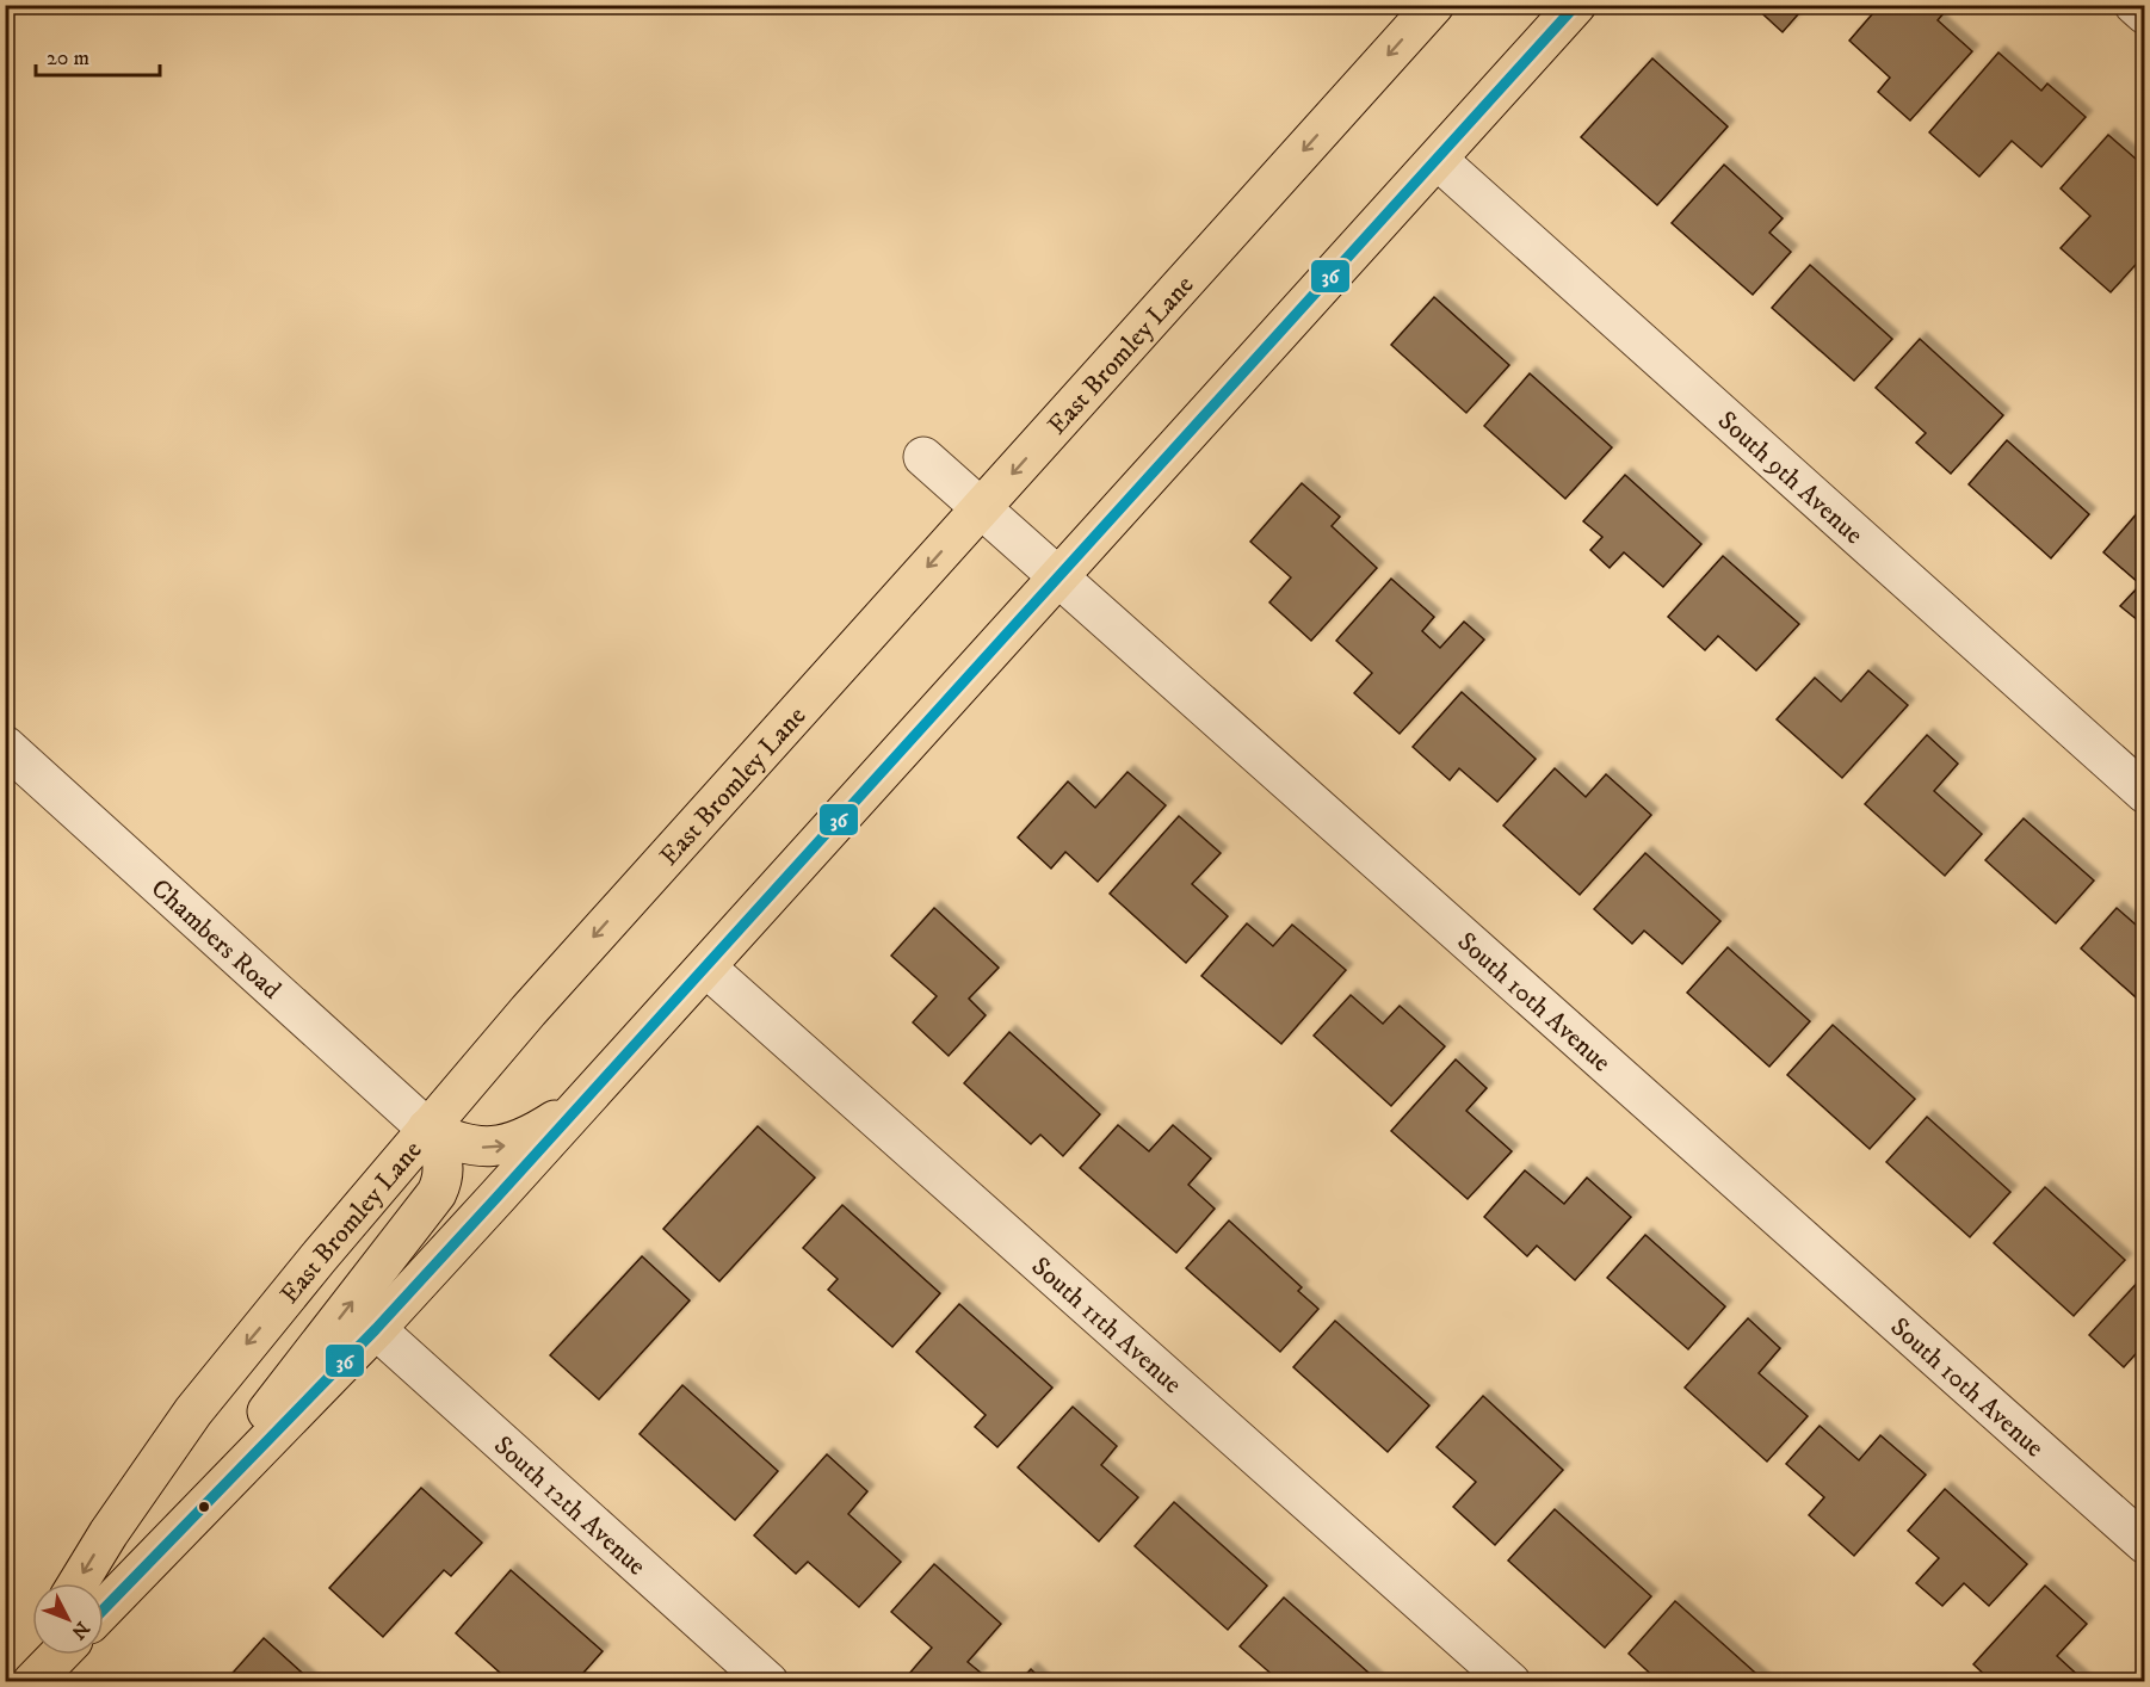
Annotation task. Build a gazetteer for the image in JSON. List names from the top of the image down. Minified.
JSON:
{"streets":{"main road":["East Bromley Lane"],"street":["South 9th Avenue","Chambers Road","South 10th Avenue","South 11th Avenue","South 12th Avenue"]},"crossings":[["East Bromley Lane","Chambers Road"],["East Bromley Lane","South 10th Avenue"]],"lines":["transit line 36"],"scale_bar":"20 m","north":"bottom right"}
